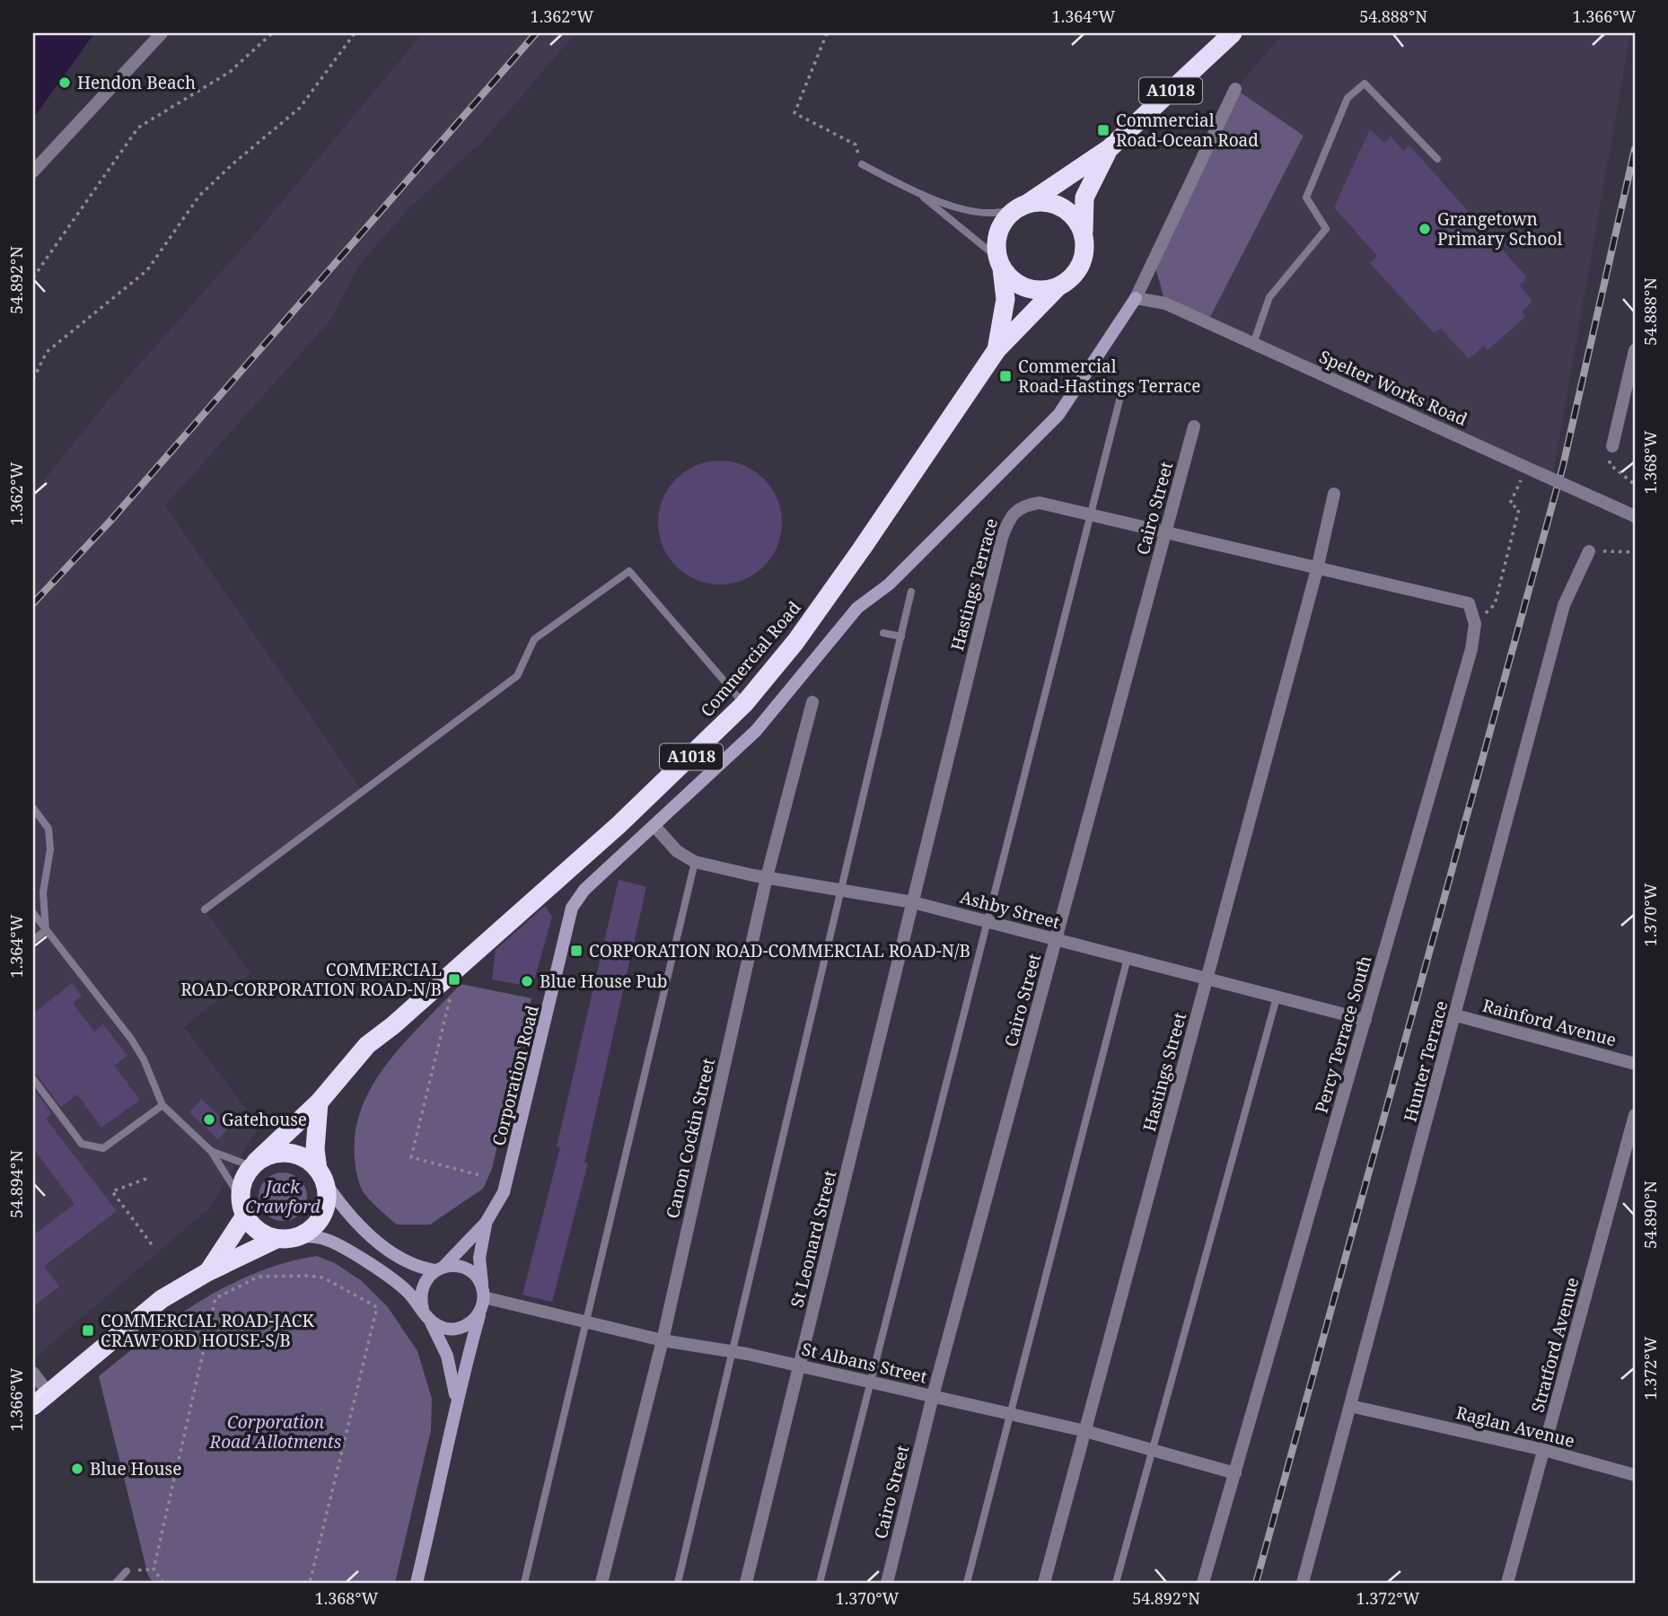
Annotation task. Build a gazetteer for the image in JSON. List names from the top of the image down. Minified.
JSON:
{"streets":{"highway":["A1018","Commercial Road"],"street":["Spelter Works Road","Cairo Street","Hastings Terrace","Ashby Street","Rainford Avenue","Percy Terrace South","Hunter Terrace","Hastings Street","Corporation Road","Canon Cockin Street","St Leonard Street","Stratford Avenue","St Albans Street","Raglan Avenue"]},"crossings":[["A1018","Commercial Road"],["Cairo Street","Hastings Terrace"],["Cairo Street","Ashby Street"],["Cairo Street","St Albans Street"],["Hastings Terrace","Ashby Street"],["Hastings Terrace","Percy Terrace South"],["Hastings Terrace","Hastings Street"],["Hastings Terrace","St Leonard Street"],["Commercial Road","Corporation Road"],["Ashby Street","Percy Terrace South"],["Ashby Street","Hastings Street"],["Ashby Street","Corporation Road"],["Ashby Street","Canon Cockin Street"],["Ashby Street","St Leonard Street"],["Rainford Avenue","Hunter Terrace"],["Percy Terrace South","St Albans Street"],["Hunter Terrace","Raglan Avenue"],["Hastings Street","St Albans Street"],["Corporation Road","St Albans Street"],["Canon Cockin Street","St Albans Street"],["St Leonard Street","St Albans Street"],["Stratford Avenue","Raglan Avenue"]],"parks":["Jack Crawford","Corporation Road Allotments"],"places":{"other":["Hendon Beach","Grangetown Primary School","Blue House Pub","Gatehouse","Blue House"],"transit":["Commercial Road-Ocean Road","Commercial Road-Hastings Terrace","CORPORATION ROAD-COMMERCIAL ROAD-N/B","COMMERCIAL ROAD-CORPORATION ROAD-N/B","COMMERCIAL ROAD-JACK CRAWFORD HOUSE-S/B"]},"coordinates":["1.362°W","1.364°W","54.888°N","1.366°W","54.892°N","1.368°W","1.370°W","54.894°N","54.890°N","1.372°W"]}
